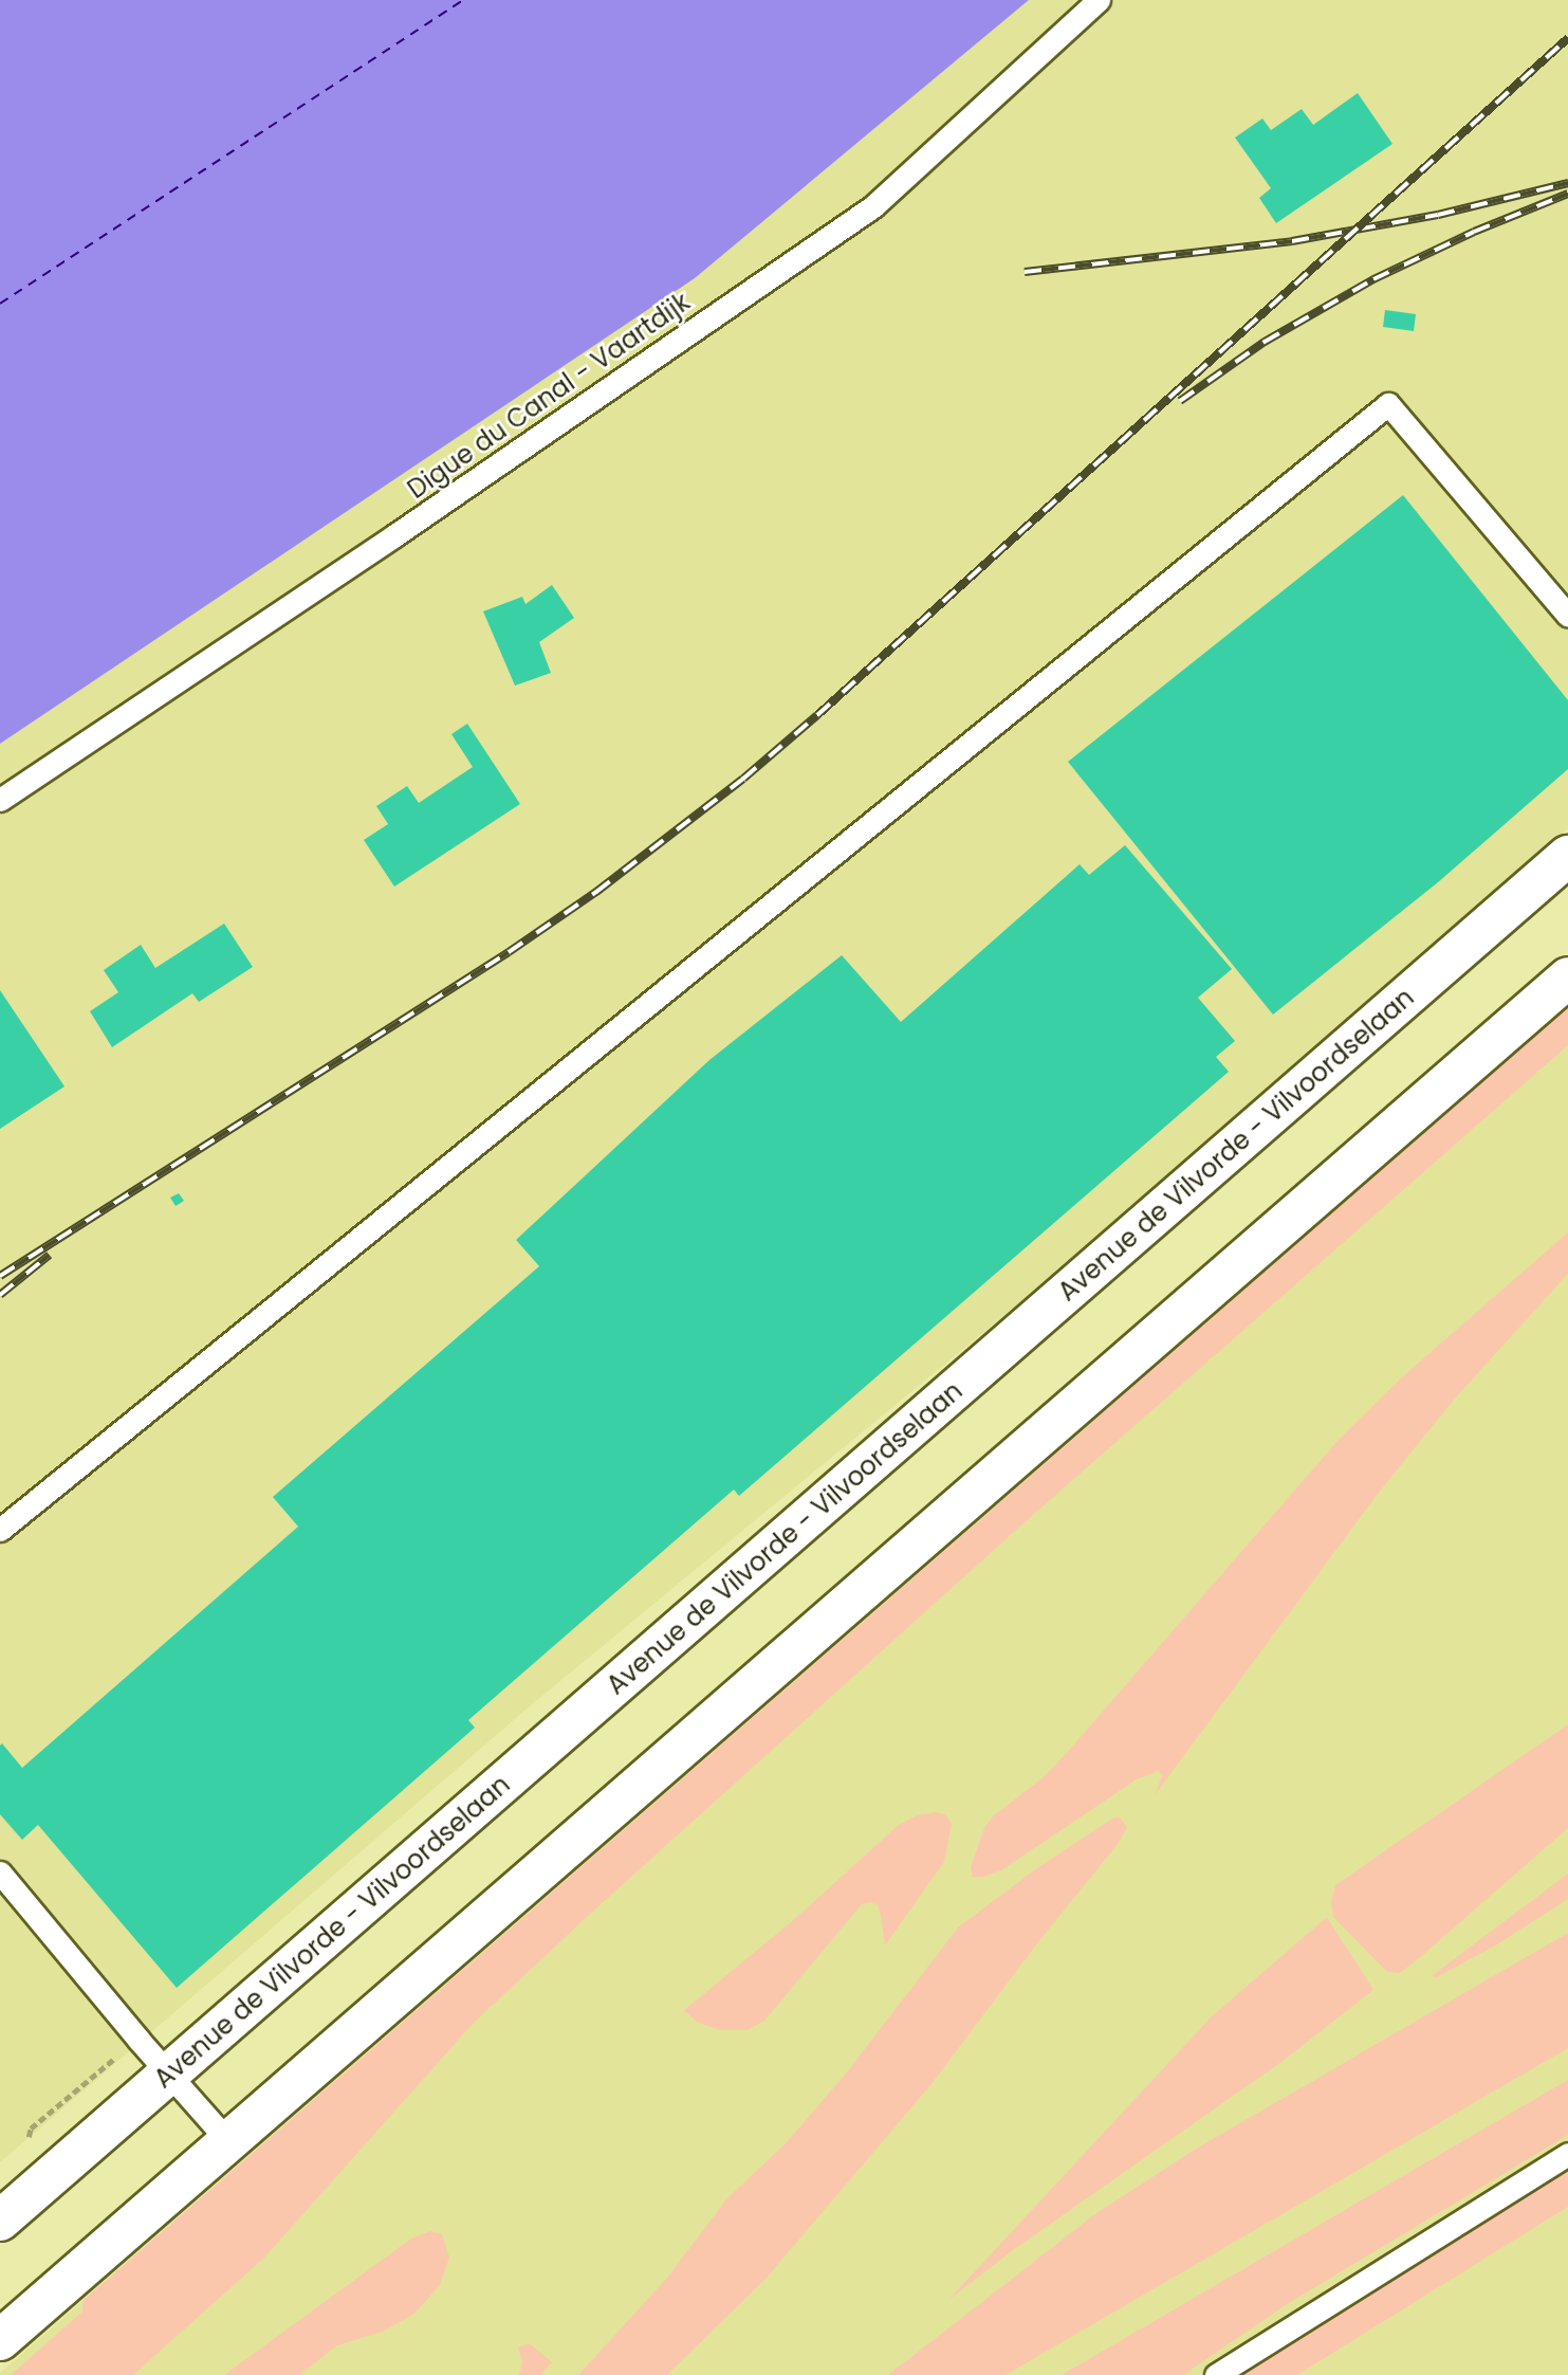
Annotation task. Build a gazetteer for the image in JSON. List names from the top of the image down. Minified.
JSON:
{"streets":{"main road":["Avenue de Vilvorde - Vilvoordselaan"],"lane":["Digue du Canal - Vaartdijk"]}}
